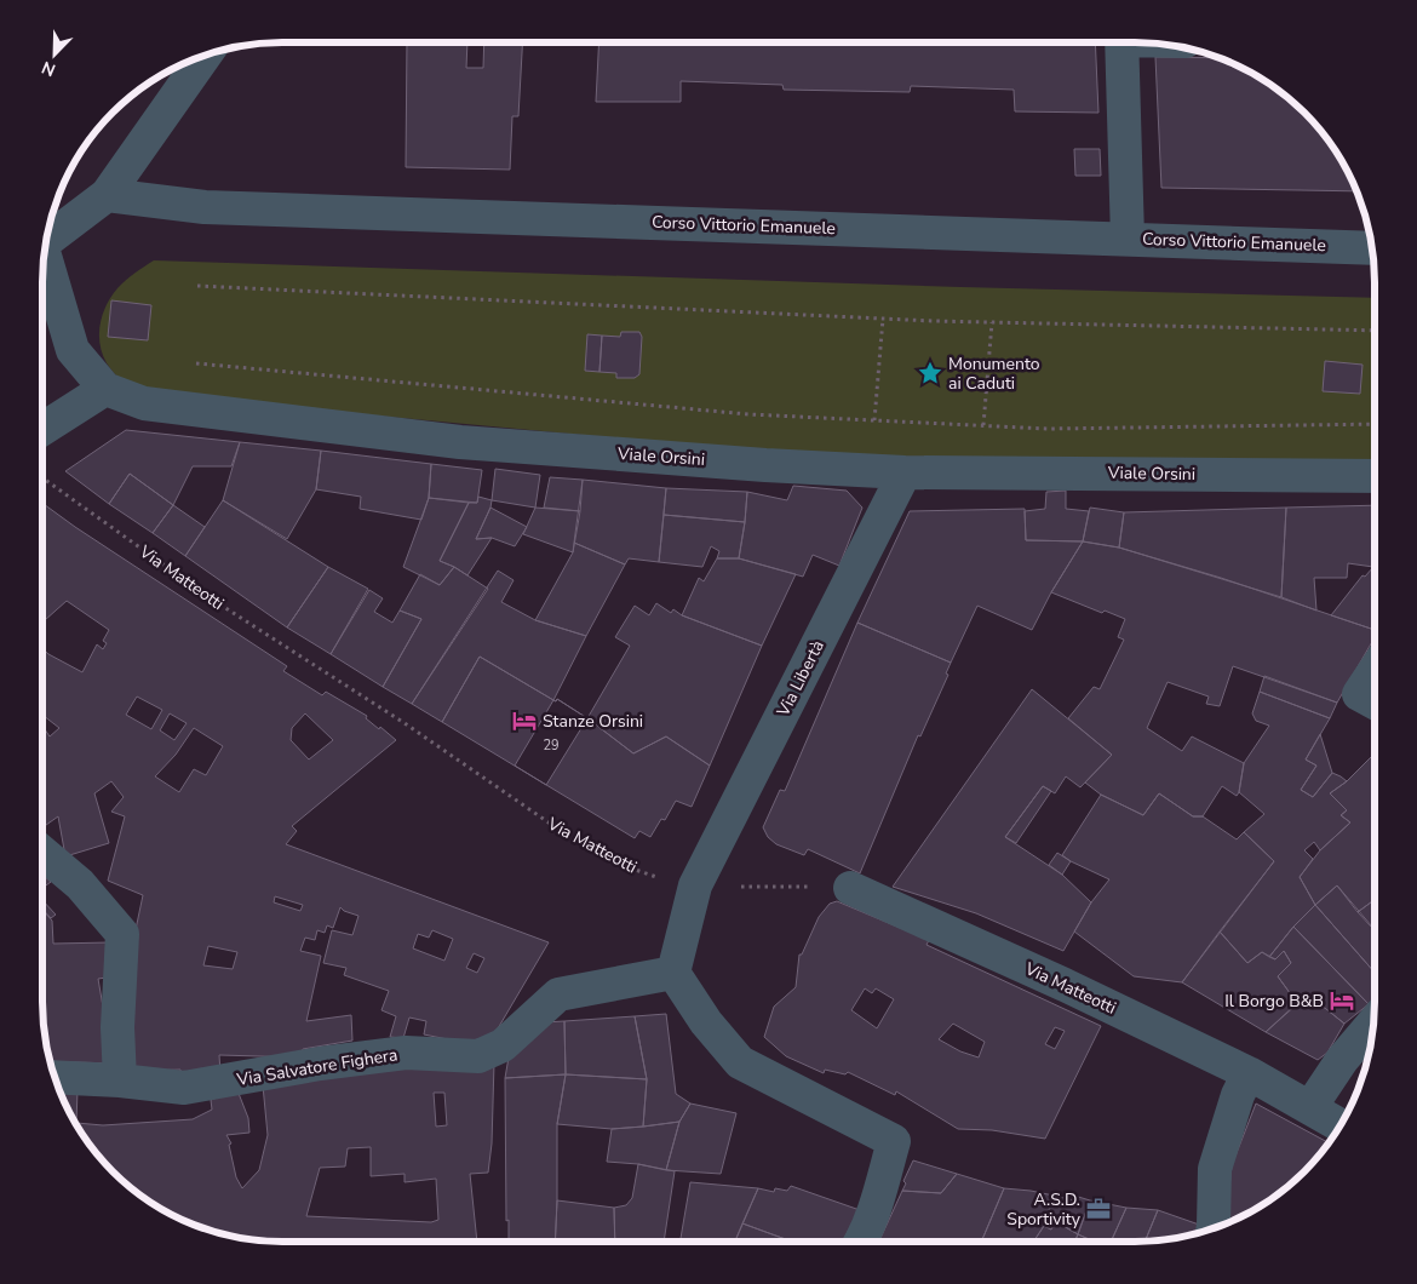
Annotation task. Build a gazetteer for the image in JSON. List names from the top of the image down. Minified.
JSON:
{"streets":{"street":["Corso Vittorio Emanuele","Viale Orsini","Via Matteotti","Via Libertà","Via Salvatore Fighera"]},"crossings":[["Viale Orsini","Via Libertà"],["Via Matteotti","Via Libertà"],["Via Libertà","Via Salvatore Fighera"]],"places":{"place":["Monumento ai Caduti"],"hotel":["Stanze Orsini","Il Borgo B&B"],"office":["A.S.D. Sportivity"]},"house_numbers":["29"],"north":"bottom left"}
